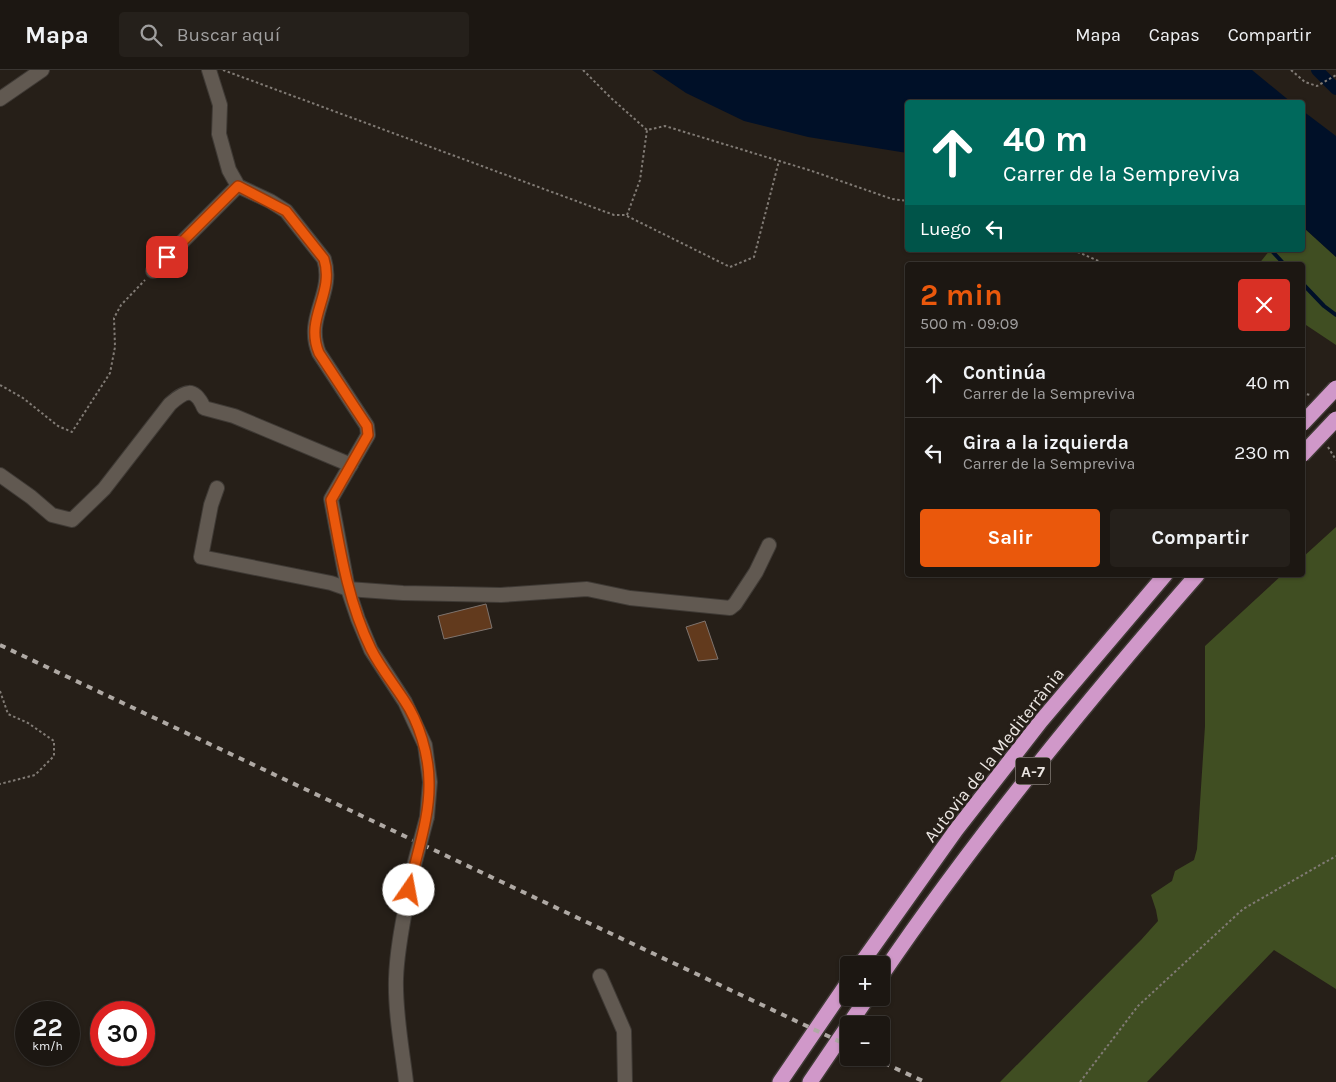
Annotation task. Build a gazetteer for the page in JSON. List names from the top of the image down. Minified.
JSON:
{"streets":{"highway":["Autovia de la Mediterrània","A-7"]},"page":{"header":"Mapa","search":"Buscar aquí","nav":["Mapa","Capas","Compartir"],"turn":["40 m","Carrer de la Sempreviva"],"then":"Luego","heading":["2 min","500 m · 09:09"],"list":[{"name":"Continúa","note":"Carrer de la Sempreviva","value":"40 m"},{"name":"Gira a la izquierda","note":"Carrer de la Sempreviva","value":"230 m"}],"buttons":["Salir","Compartir"],"map_buttons":["+","−"],"speed":"22 km/h","limit":"30"}}
